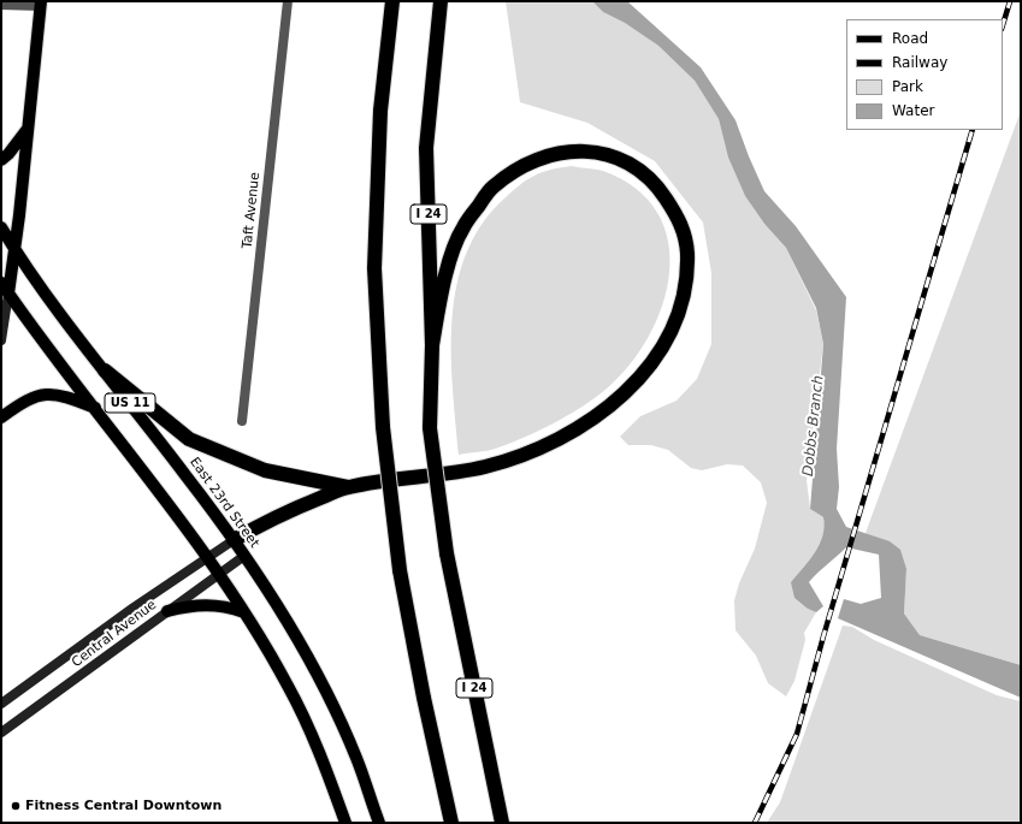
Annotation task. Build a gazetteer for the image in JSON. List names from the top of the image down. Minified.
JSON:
{"streets":{"highway":["I 24"],"main road":["US 11","East 23rd Street","Central Avenue"],"street":["Taft Avenue"]},"crossings":[["US 11","Central Avenue"],["East 23rd Street","Central Avenue"]],"water":["Dobbs Branch"],"places":["Fitness Central Downtown"],"legend":["Road","Railway","Park","Water"]}
